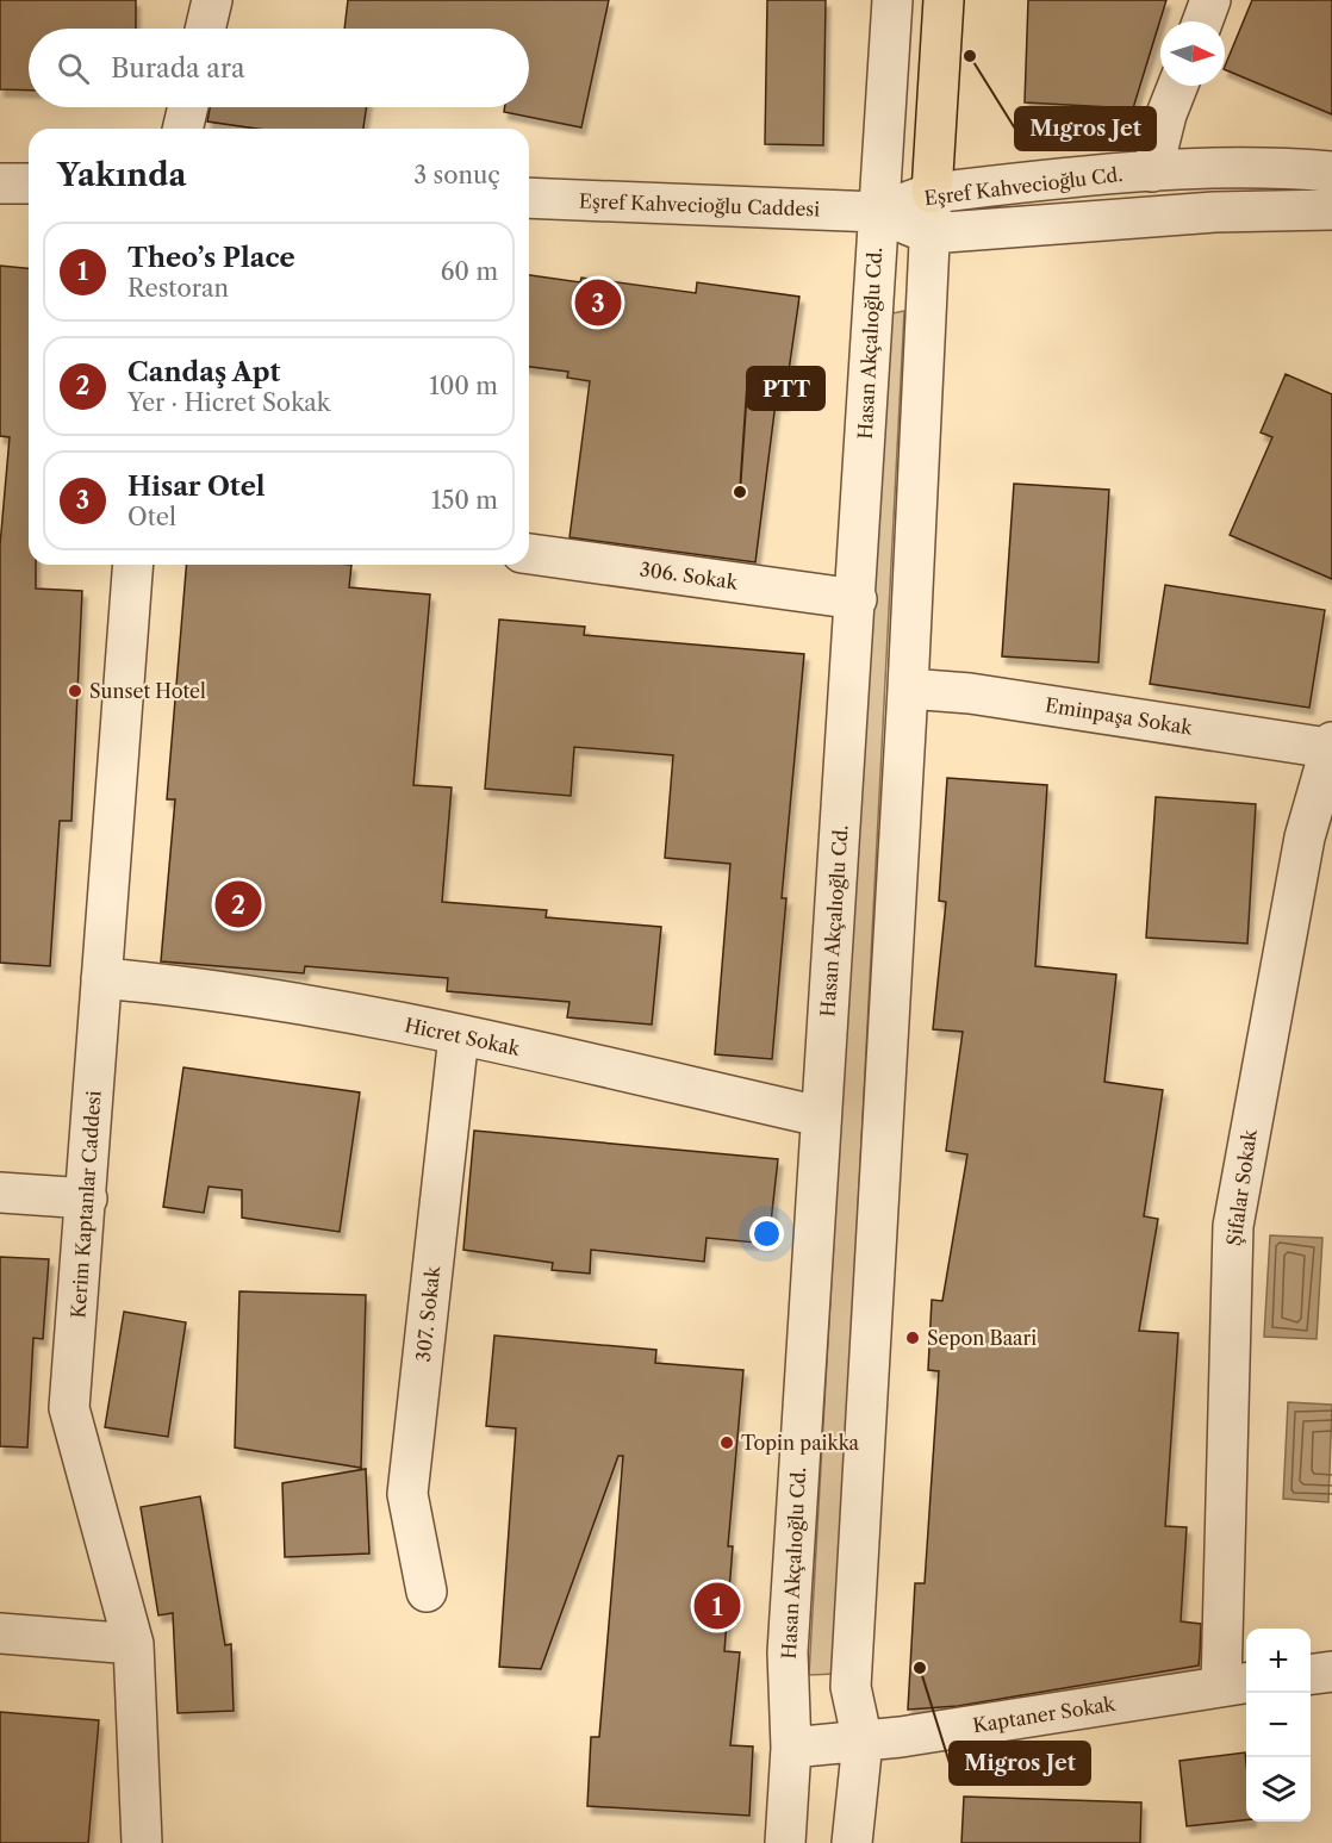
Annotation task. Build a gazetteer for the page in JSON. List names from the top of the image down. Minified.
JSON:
{"streets":{"street":["Eşref Kahvecioğlu Cd.","Eşref Kahvecioğlu Caddesi","Hasan Akçalıoğlu Cd.","306. Sokak","Eminpaşa Sokak","Hicret Sokak","Şifalar Sokak","Kerim Kaptanlar Caddesi","307. Sokak","Kaptaner Sokak"]},"crossings":[["Eşref Kahvecioğlu Cd.","Eşref Kahvecioğlu Caddesi"],["Eşref Kahvecioğlu Cd.","Hasan Akçalıoğlu Cd."],["Eşref Kahvecioğlu Caddesi","Hasan Akçalıoğlu Cd."],["Hasan Akçalıoğlu Cd.","306. Sokak"],["Hasan Akçalıoğlu Cd.","Hicret Sokak"],["Hasan Akçalıoğlu Cd.","Kaptaner Sokak"],["Eminpaşa Sokak","Şifalar Sokak"],["Hicret Sokak","Kerim Kaptanlar Caddesi"],["Hicret Sokak","307. Sokak"],["Şifalar Sokak","Kaptaner Sokak"]],"places":["Mıgros Jet","PTT","Sunset Hotel","Sepon Baari","Topin paikka","Migros Jet"],"north":"right","page":{"search":"Burada ara","heading":["Yakında","3 sonuç"],"list":[{"mark":"1","name":"Theo’s Place","note":"Restoran","value":"60 m"},{"mark":"2","name":"Candaş Apt","note":"Yer · Hicret Sokak","value":"100 m"},{"mark":"3","name":"Hisar Otel","note":"Otel","value":"150 m"}],"pins":["3","2","1"],"map_buttons":["+","−"]}}
